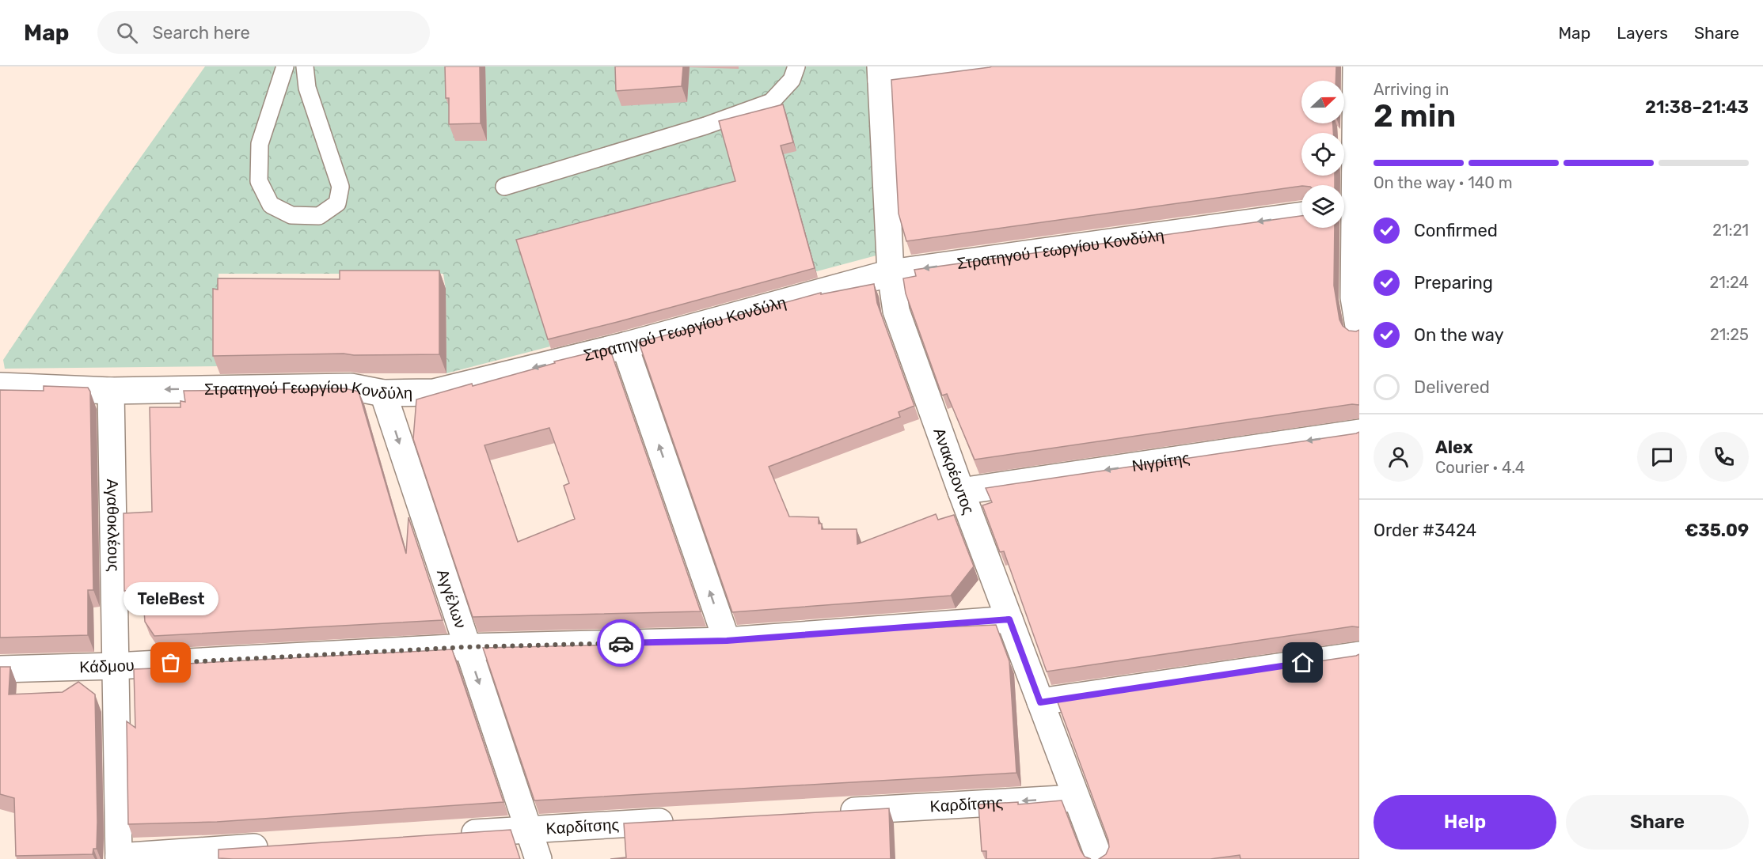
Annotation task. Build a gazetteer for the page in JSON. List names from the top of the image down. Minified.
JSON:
{"streets":{"street":["Στρατηγού Γεωργίου Κονδύλη","Νιγρίτης","Ανακρέοντος","Αγαθοκλέους","Αγγέλων","Κάδμου","Καρδίτσης"]},"crossings":[["Στρατηγού Γεωργίου Κονδύλη","Ανακρέοντος"],["Στρατηγού Γεωργίου Κονδύλη","Αγαθοκλέους"],["Στρατηγού Γεωργίου Κονδύλη","Αγγέλων"],["Νιγρίτης","Ανακρέοντος"],["Ανακρέοντος","Κάδμου"],["Ανακρέοντος","Καρδίτσης"],["Αγαθοκλέους","Κάδμου"],["Αγγέλων","Κάδμου"],["Αγγέλων","Καρδίτσης"]],"one_way":["Στρατηγού Γεωργίου Κονδύλη","Αγγέλων","Καρδίτσης"],"places":["TeleBest"],"north":"right","page":{"header":"Map","search":"Search here","nav":["Map","Layers","Share"],"heading":["2 min","Arriving in","21:38–21:43"],"panel":["Alex","Courier · 4.4","Order #3424","€35.09"],"bar":"On the way · 140 m","list":[["Confirmed","21:21"],["Preparing","21:24"],["On the way","21:25"],"Delivered"],"bubble":"TeleBest","buttons":["Help","Share"]}}
